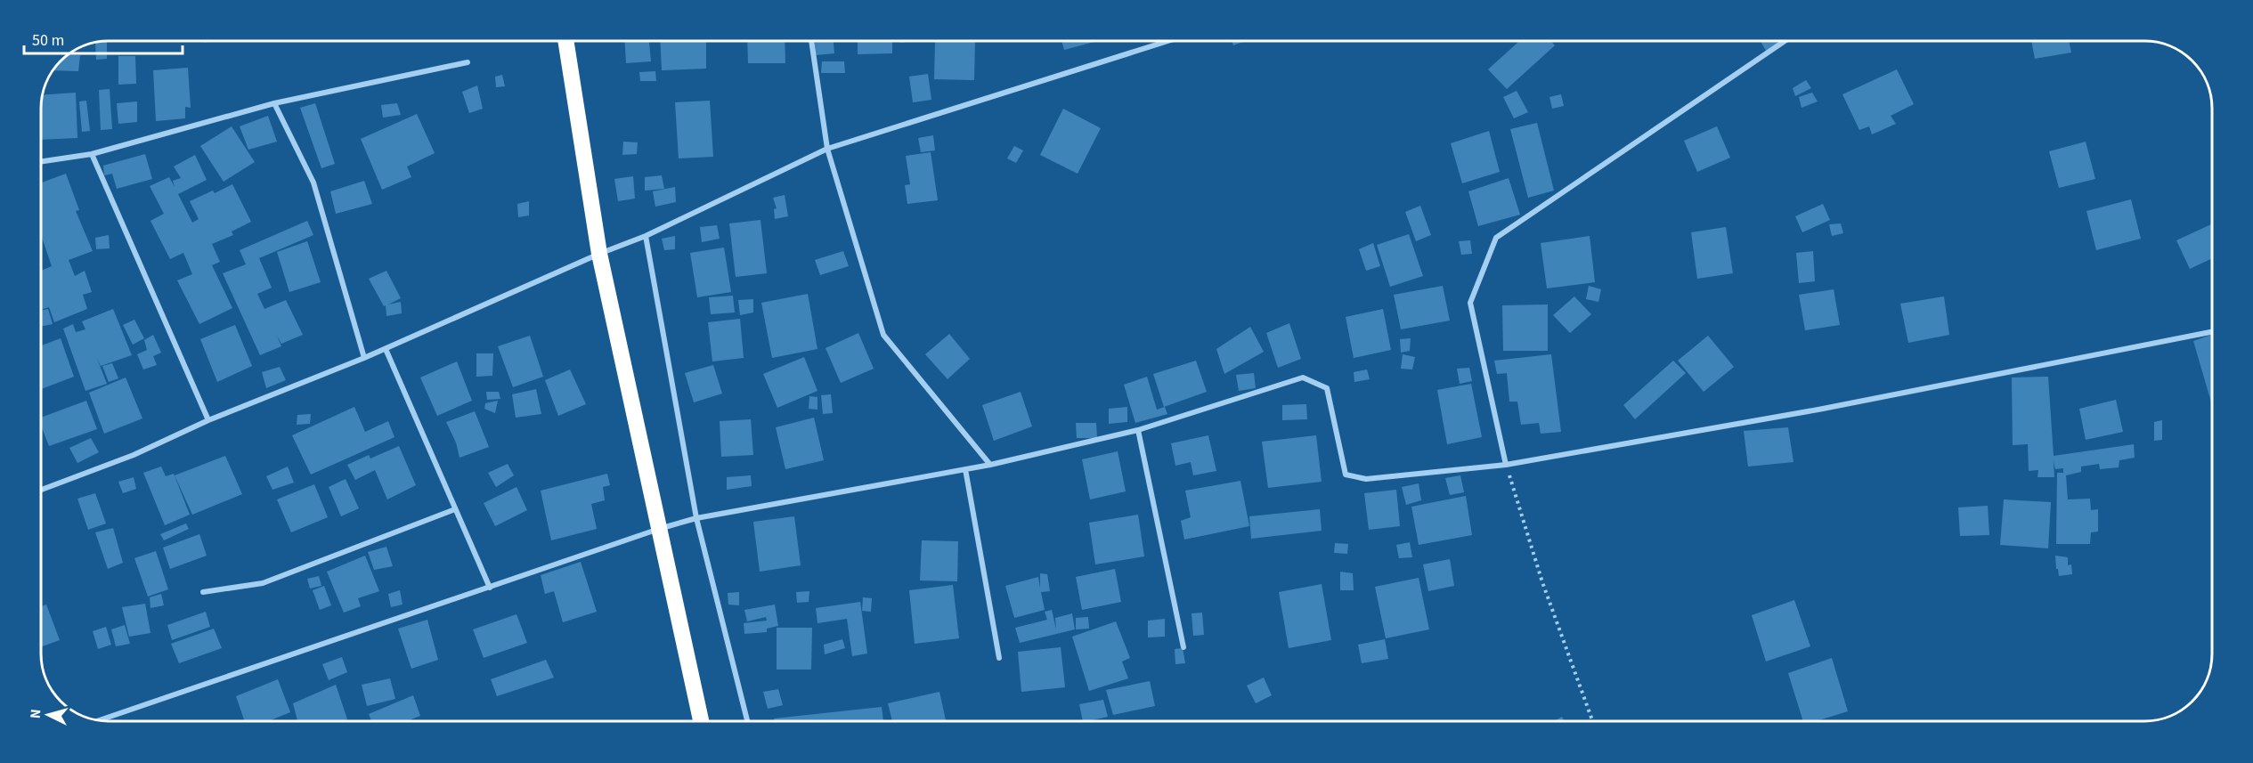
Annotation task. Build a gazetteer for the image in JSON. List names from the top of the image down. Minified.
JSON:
{"scale_bar":"50 m","north":"left"}
